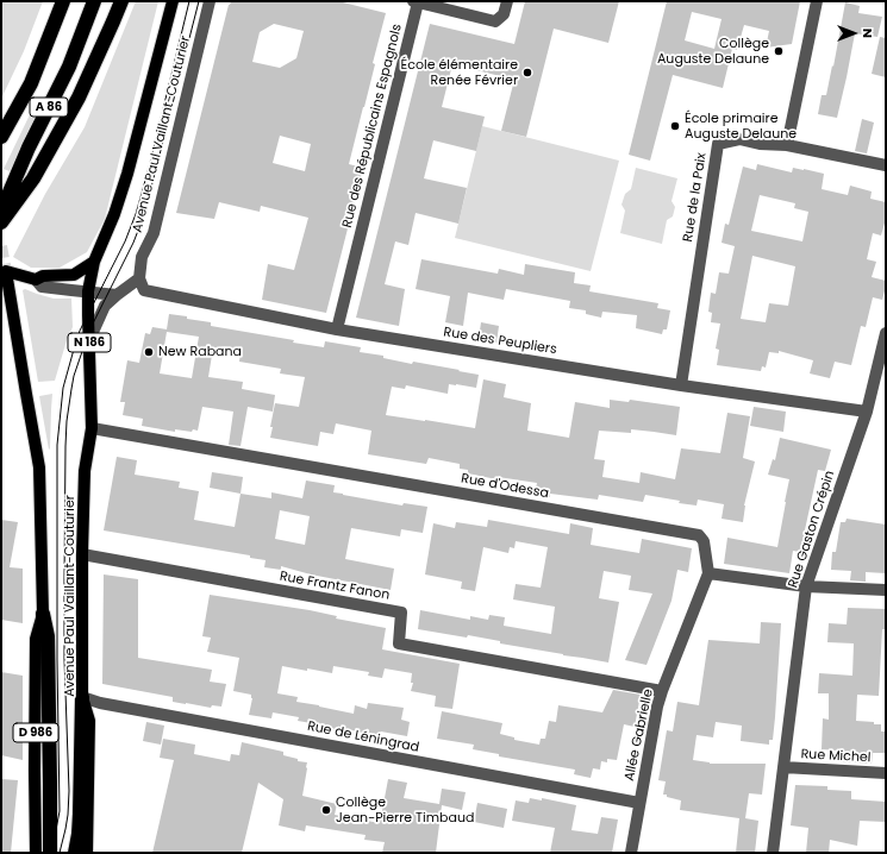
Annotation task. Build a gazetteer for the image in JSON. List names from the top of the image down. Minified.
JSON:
{"streets":{"highway":["A 86"],"main road":["Avenue Paul Vaillant-Couturier","N 186","D 986"],"street":["Rue des Républicains Espagnols","Rue de la Paix","Rue des Peupliers","Rue d'Odessa","Rue Gaston Crépin","Rue Frantz Fanon","Allée Gabrielle","Rue de Léningrad","Rue Michel"]},"crossings":[["Rue des Républicains Espagnols","Rue des Peupliers"],["Avenue Paul Vaillant-Couturier","Rue des Peupliers"],["Avenue Paul Vaillant-Couturier","Rue d'Odessa"],["Avenue Paul Vaillant-Couturier","Rue Frantz Fanon"],["Avenue Paul Vaillant-Couturier","Rue de Léningrad"],["Rue de la Paix","Rue des Peupliers"],["Rue des Peupliers","Rue Gaston Crépin"],["Rue d'Odessa","Allée Gabrielle"],["Rue Gaston Crépin","Rue Michel"],["Rue Frantz Fanon","Allée Gabrielle"],["Allée Gabrielle","Rue de Léningrad"]],"places":["Collège Auguste Delaune","École élémentaire Renée Février","École primaire Auguste Delaune","New Rabana","Collège Jean-Pierre Timbaud"],"north":"right"}
